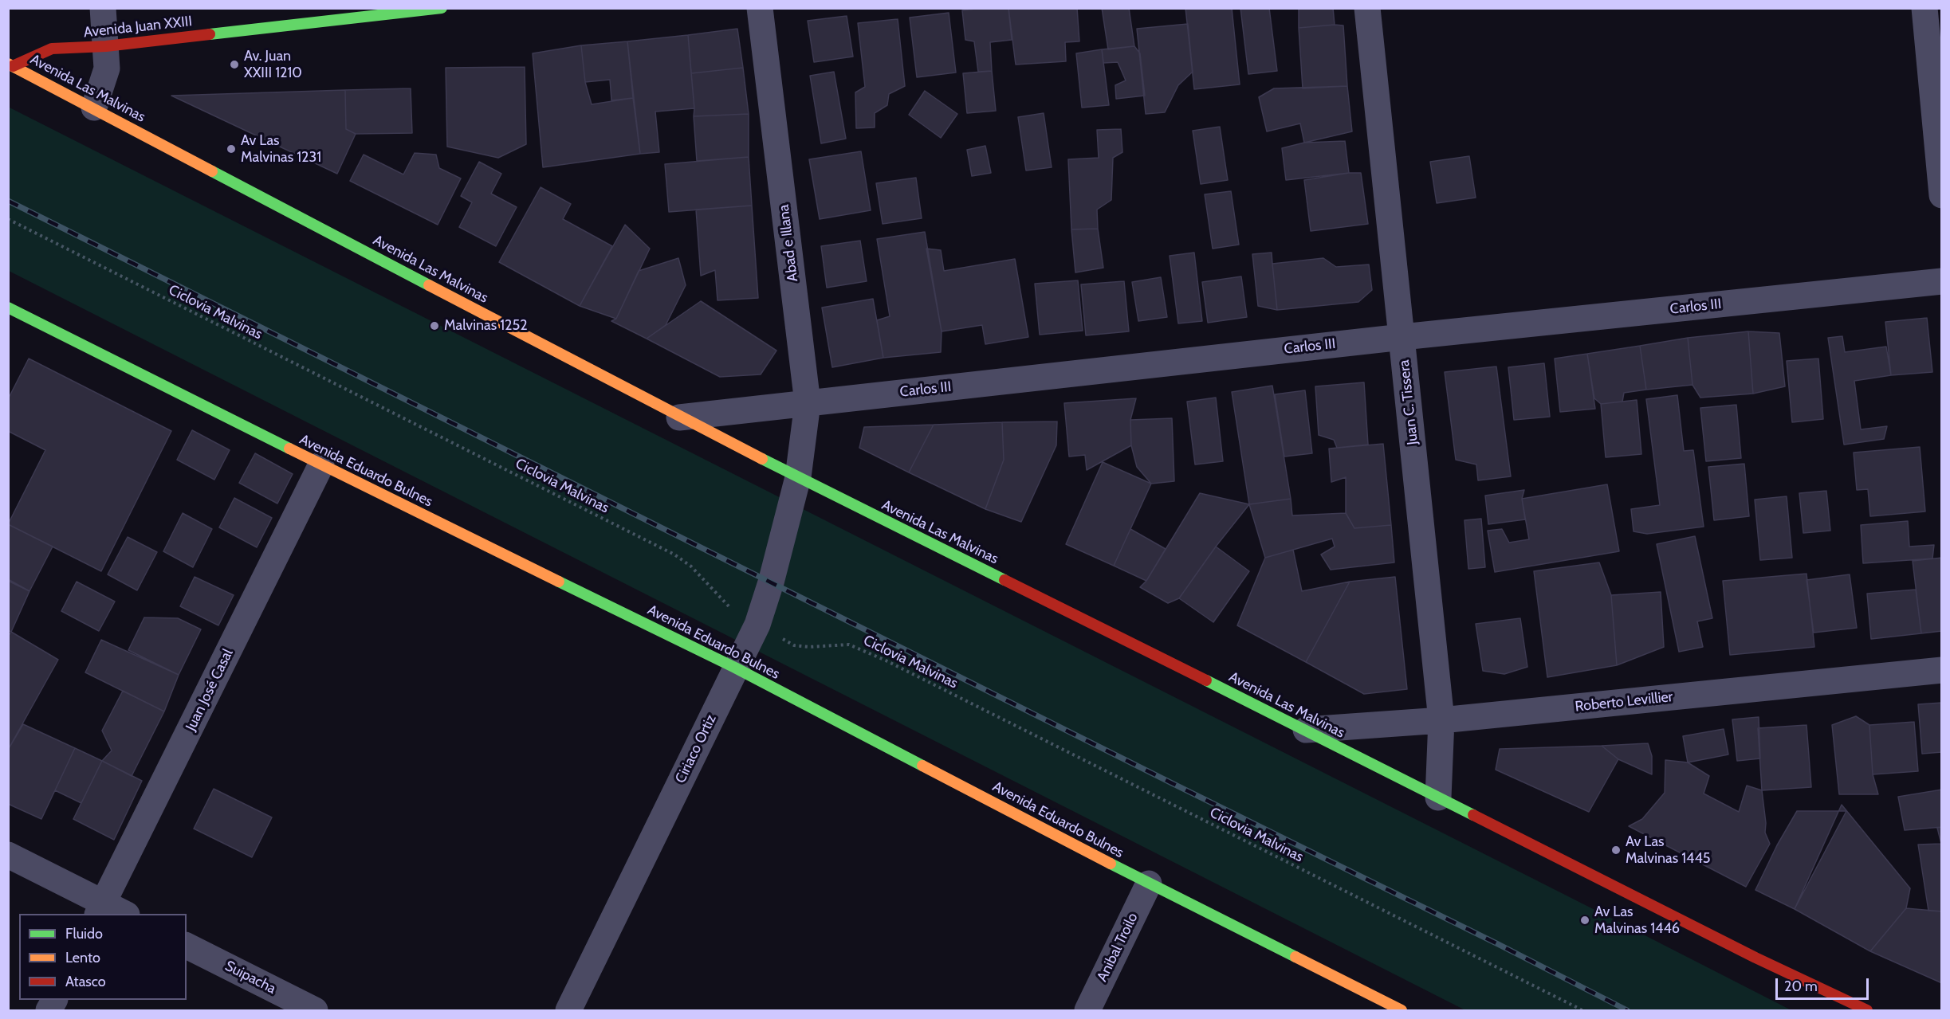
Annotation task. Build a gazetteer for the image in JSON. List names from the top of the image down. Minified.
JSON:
{"streets":{"main road":["Avenida Juan XXIII","Avenida Las Malvinas","Avenida Eduardo Bulnes"],"street":["Abad e Illana","Carlos III","Juan C. Tissera","Juan José Casal","Roberto Levillier","Ciriaco Ortiz","Anibal Troilo","Suipacha"],"path":["Ciclovia Malvinas"]},"crossings":[["Avenida Juan XXIII","Avenida Las Malvinas"],["Avenida Las Malvinas","Abad e Illana"],["Avenida Las Malvinas","Carlos III"],["Avenida Las Malvinas","Juan C. Tissera"],["Avenida Las Malvinas","Roberto Levillier"],["Avenida Las Malvinas","Ciriaco Ortiz"],["Abad e Illana","Carlos III"],["Abad e Illana","Ciriaco Ortiz"],["Carlos III","Juan C. Tissera"],["Ciclovia Malvinas","Ciriaco Ortiz"],["Juan C. Tissera","Roberto Levillier"],["Avenida Eduardo Bulnes","Juan José Casal"],["Avenida Eduardo Bulnes","Ciriaco Ortiz"],["Avenida Eduardo Bulnes","Anibal Troilo"]],"places":["Av. Juan XXIII 1210","Av Las Malvinas 1231","Malvinas 1252","Av Las Malvinas 1445","Av Las Malvinas 1446"],"legend":["Fluido","Lento","Atasco"],"scale_bar":"20 m"}
